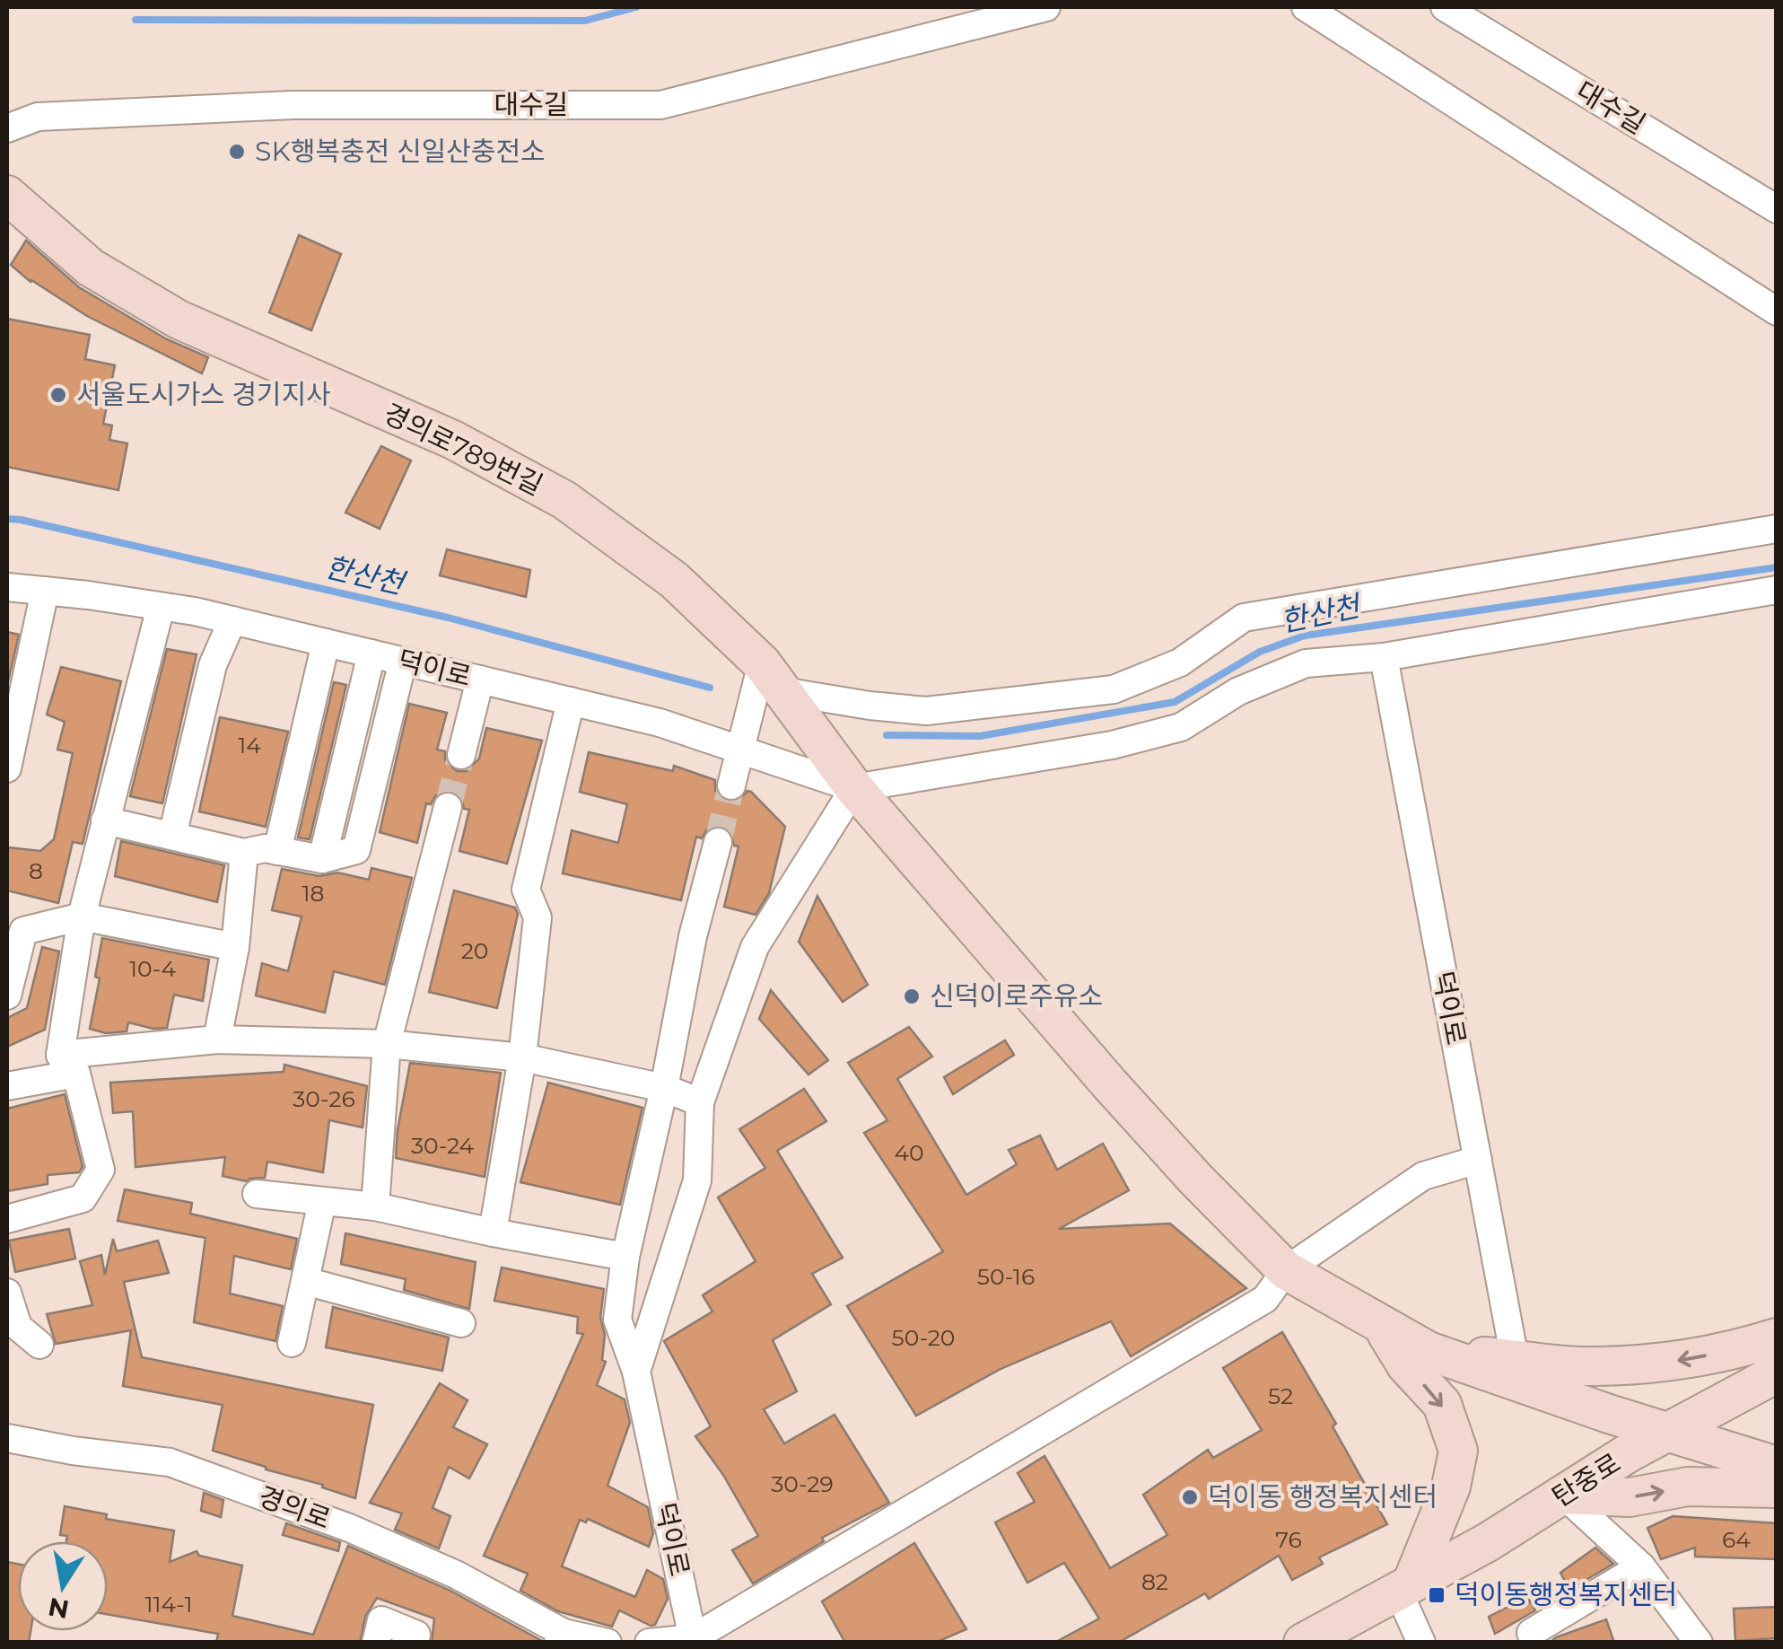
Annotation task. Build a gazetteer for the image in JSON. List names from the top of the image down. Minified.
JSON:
{"streets":{"main road":["경의로789번길","탄중로"],"street":["대수길","덕이로","경의로"]},"crossings":[["경의로789번길","덕이로"]],"water":["한산천"],"places":{"other":["SK행복충전 신일산충전소","서울도시가스 경기지사","신덕이로주유소","덕이동 행정복지센터"],"transit":["덕이동행정복지센터"]},"house_numbers":["14","8","18","20","10-4","30-26","30-24","40","50-16","50-20","52","30-29","76","64","82","114-1"],"north":"bottom"}
